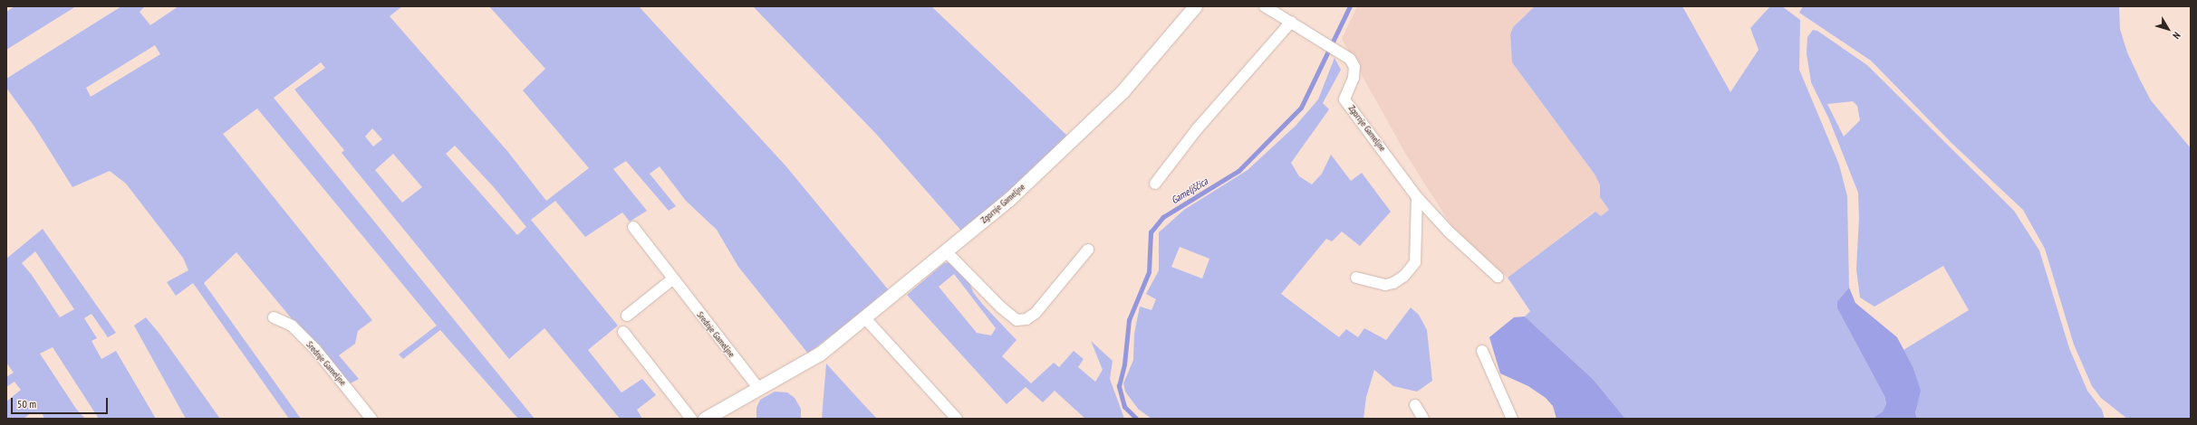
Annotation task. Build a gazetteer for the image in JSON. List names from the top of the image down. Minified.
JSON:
{"streets":{"street":["Zgornje Gameljne","Srednje Gameljne"]},"water":["Gameljščica"],"scale_bar":"50 m","north":"bottom right"}
